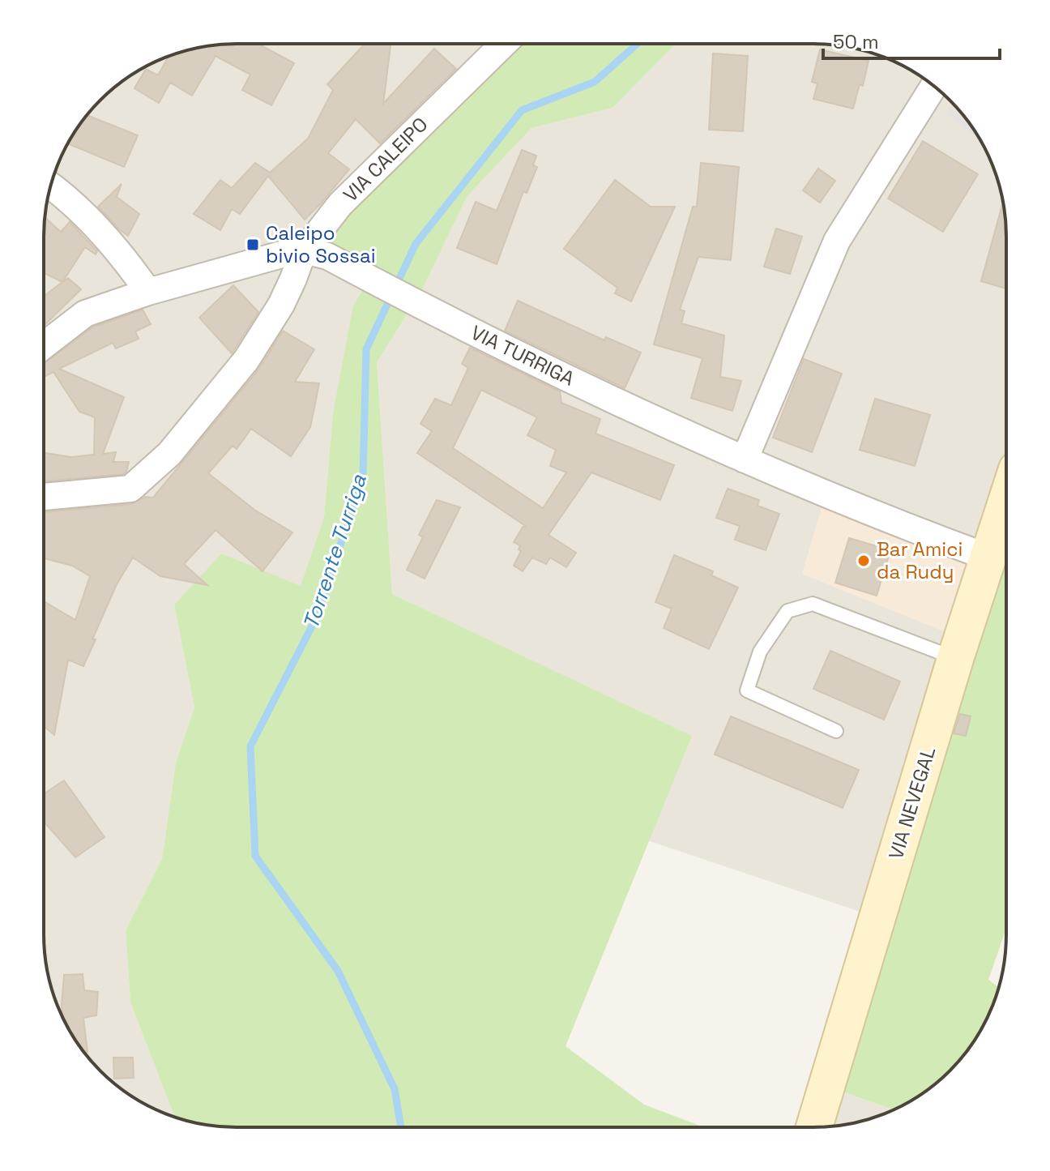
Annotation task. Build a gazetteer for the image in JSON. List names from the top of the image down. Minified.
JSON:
{"streets":{"main road":["VIA NEVEGAL"],"street":["VIA CALEIPO","VIA TURRIGA"]},"crossings":[["VIA CALEIPO","VIA TURRIGA"],["VIA TURRIGA","VIA NEVEGAL"]],"water":["Torrente Turriga"],"places":{"transit":["Caleipo bivio Sossai"],"other":["Bar Amici da Rudy"]},"scale_bar":"50 m"}
